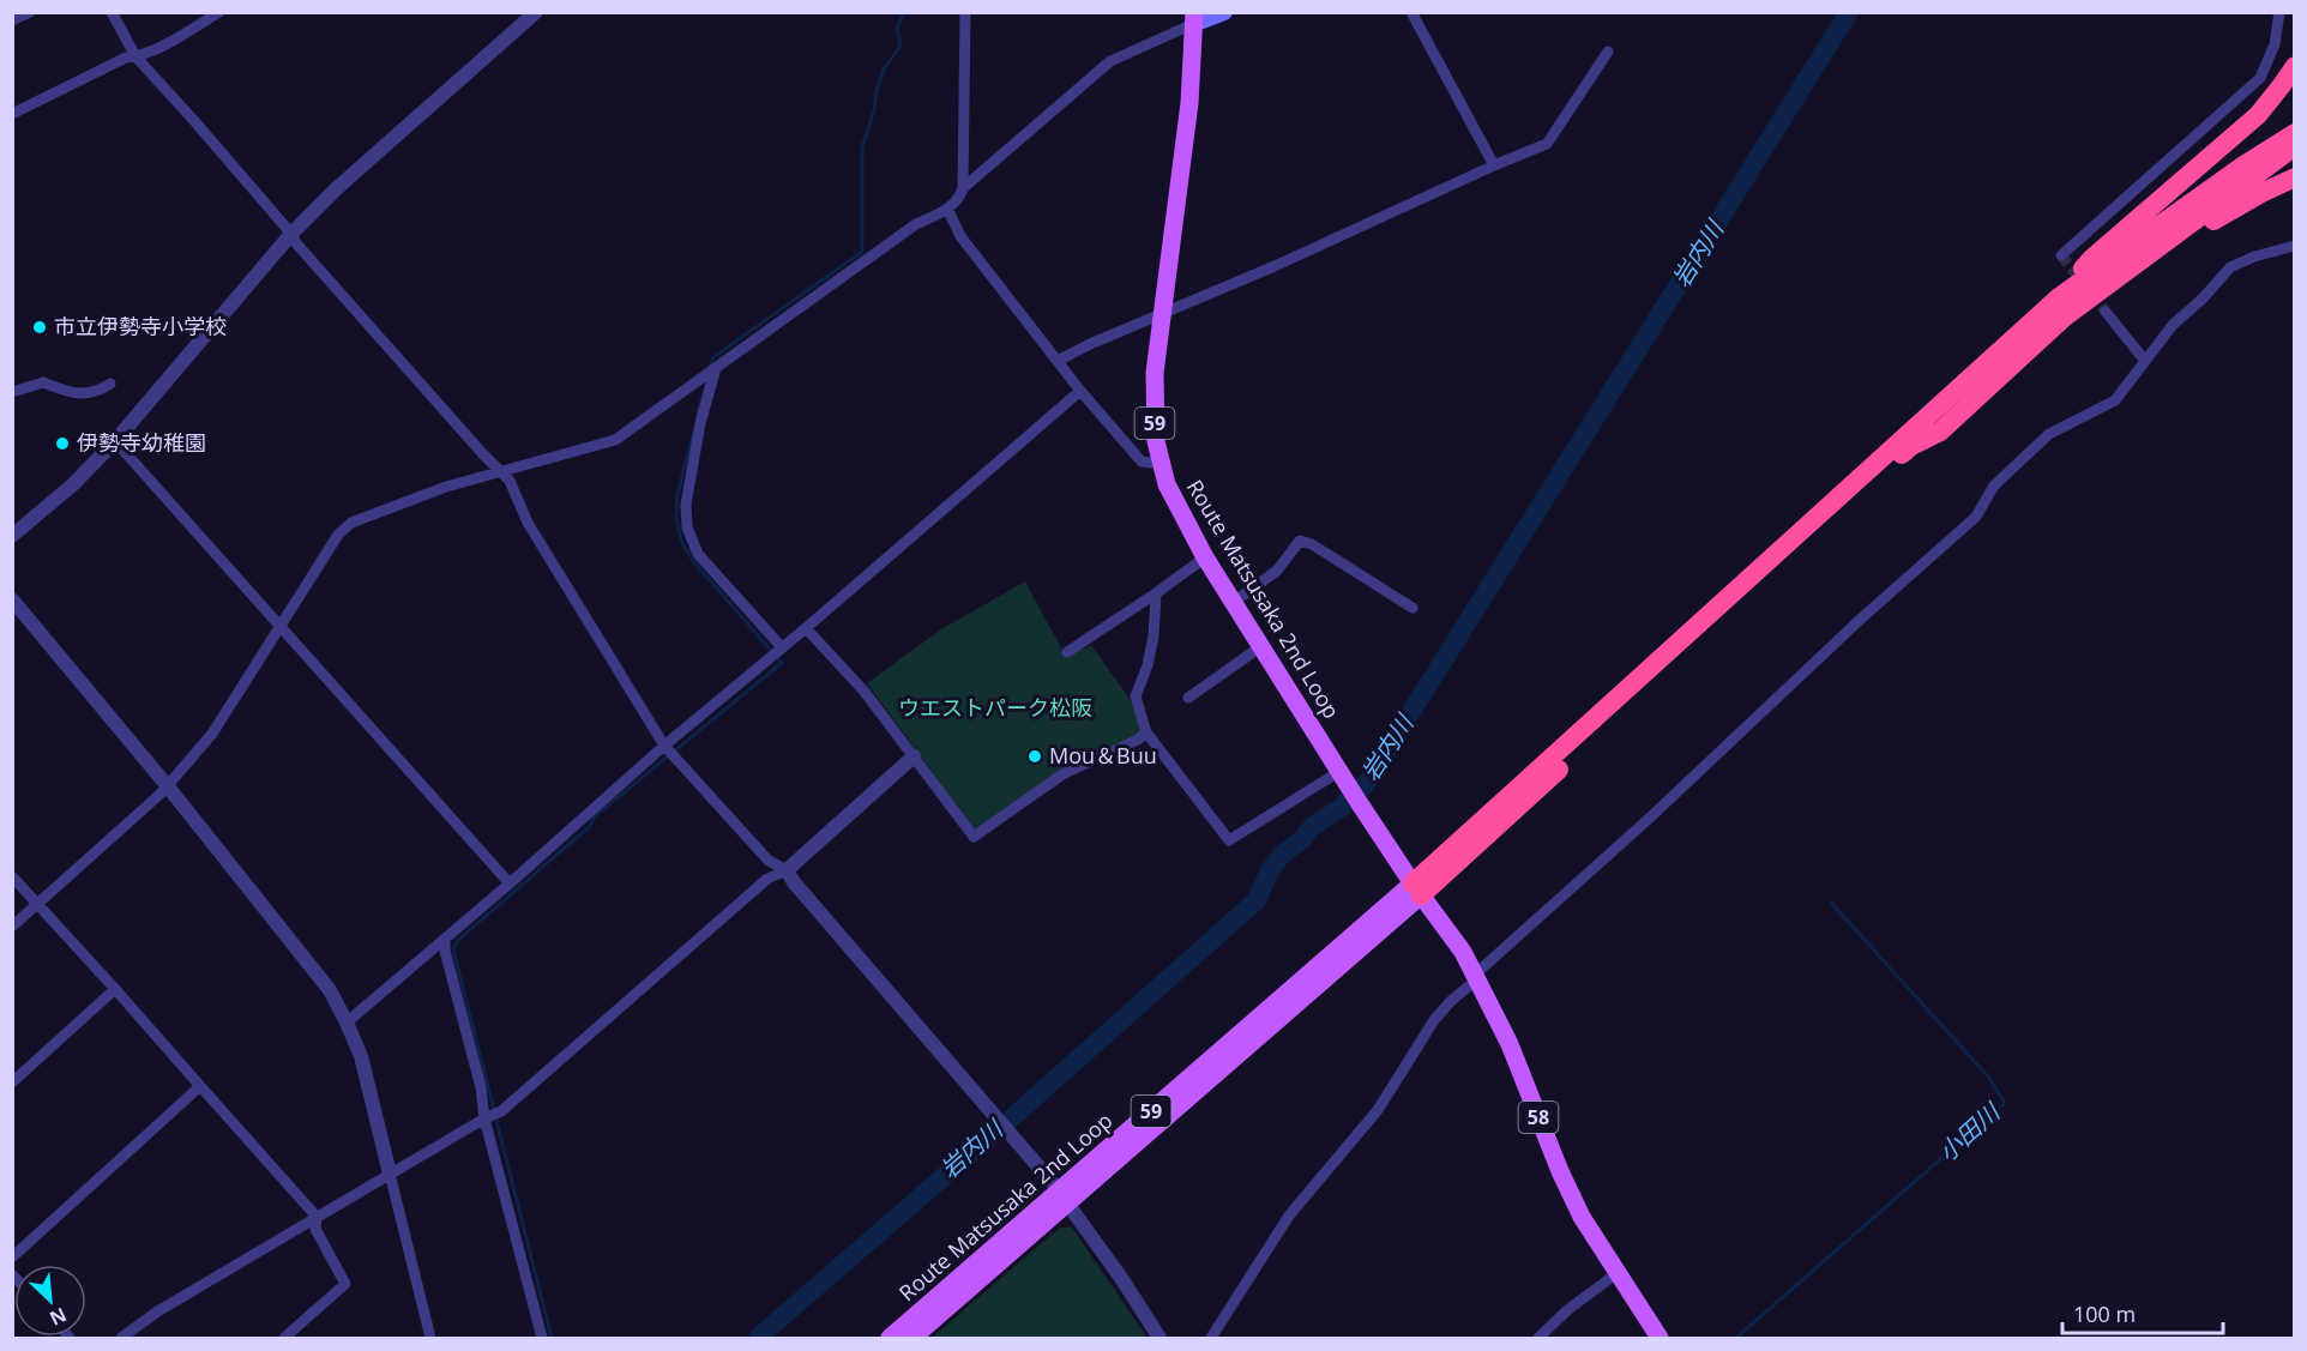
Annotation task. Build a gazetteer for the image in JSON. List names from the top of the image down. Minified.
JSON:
{"streets":{"main road":["59","Route Matsusaka 2nd Loop","58"]},"crossings":[["Route Matsusaka 2nd Loop","58"]],"water":["岩内川","小田川"],"parks":["ウエストパーク松阪"],"places":["市立伊勢寺小学校","伊勢寺幼稚園","Mou＆Buu"],"scale_bar":"100 m","north":"bottom right"}
